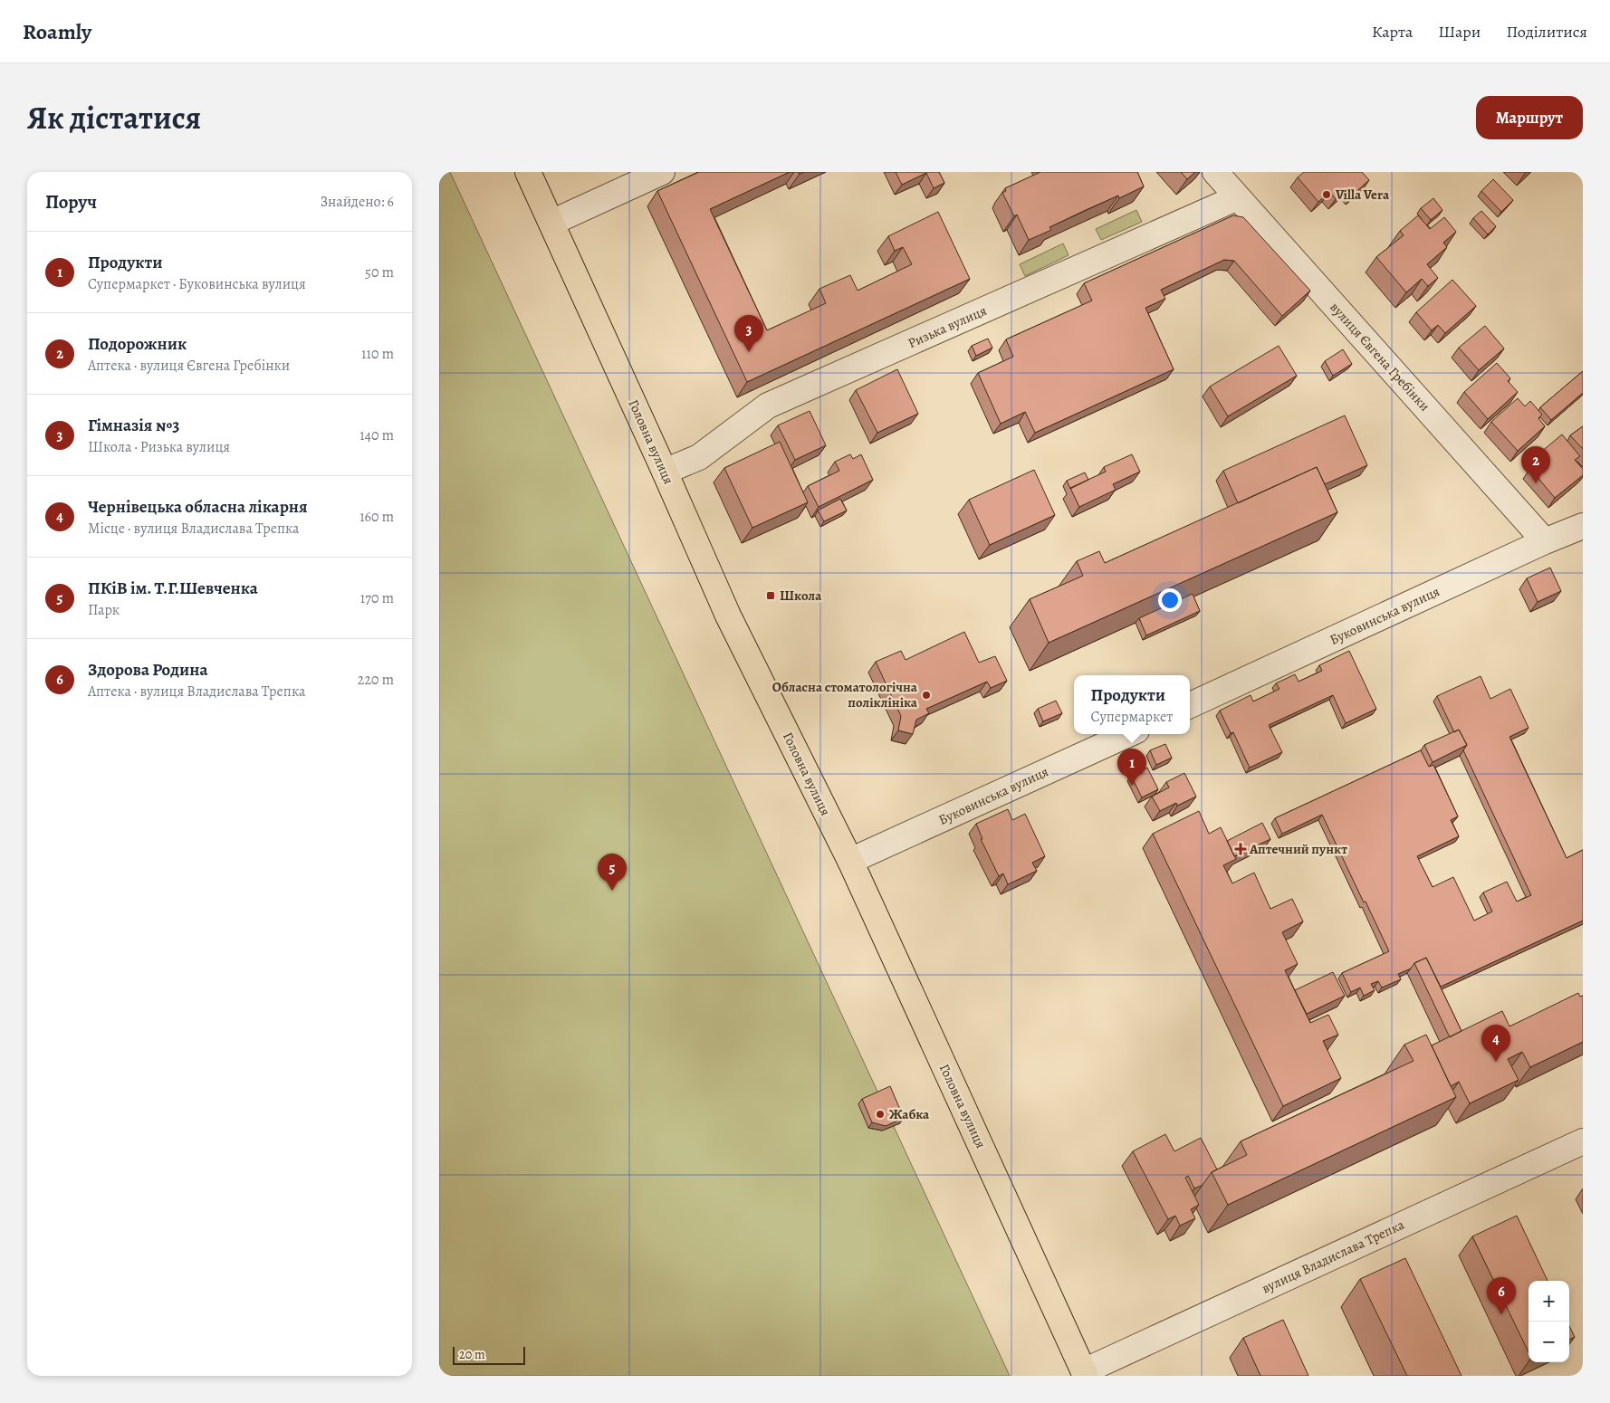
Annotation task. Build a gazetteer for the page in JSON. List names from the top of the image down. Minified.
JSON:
{"streets":{"main road":["Головна вулиця"],"street":["Ризька вулиця","вулиця Євгена Гребінки","Буковинська вулиця","вулиця Владислава Трепка"]},"crossings":[["Ризька вулиця","вулиця Євгена Гребінки"],["Ризька вулиця","Головна вулиця"],["вулиця Євгена Гребінки","Буковинська вулиця"],["Головна вулиця","Буковинська вулиця"],["Головна вулиця","вулиця Владислава Трепка"]],"places":{"other":["Villa Vera","Обласна стоматологічна поліклініка","Жабка"],"transit":["Школа"],"health":["Аптечний пункт"]},"scale_bar":"20 m","page":{"header":"Roamly","nav":["Карта","Шари","Поділитися"],"title":"Як дістатися","buttons":"Маршрут","heading":["Поруч","Знайдено: 6"],"list":[{"mark":"1","name":"Продукти","note":"Супермаркет · Буковинська вулиця","value":"50 m"},{"mark":"2","name":"Подорожник","note":"Аптека · вулиця Євгена Гребінки","value":"110 m"},{"mark":"3","name":"Гімназія №3","note":"Школа · Ризька вулиця","value":"140 m"},{"mark":"4","name":"Чернівецька обласна лікарня","note":"Місце · вулиця Владислава Трепка","value":"160 m"},{"mark":"5","name":"ПКіВ ім. Т.Г.Шевченка","note":"Парк","value":"170 m"},{"mark":"6","name":"Здорова Родина","note":"Аптека · вулиця Владислава Трепка","value":"220 m"}],"pins":["3","2","1","5","4","6"],"popup":["Продукти","Супермаркет"],"map_buttons":["+","−"],"scale":"20 m"}}
